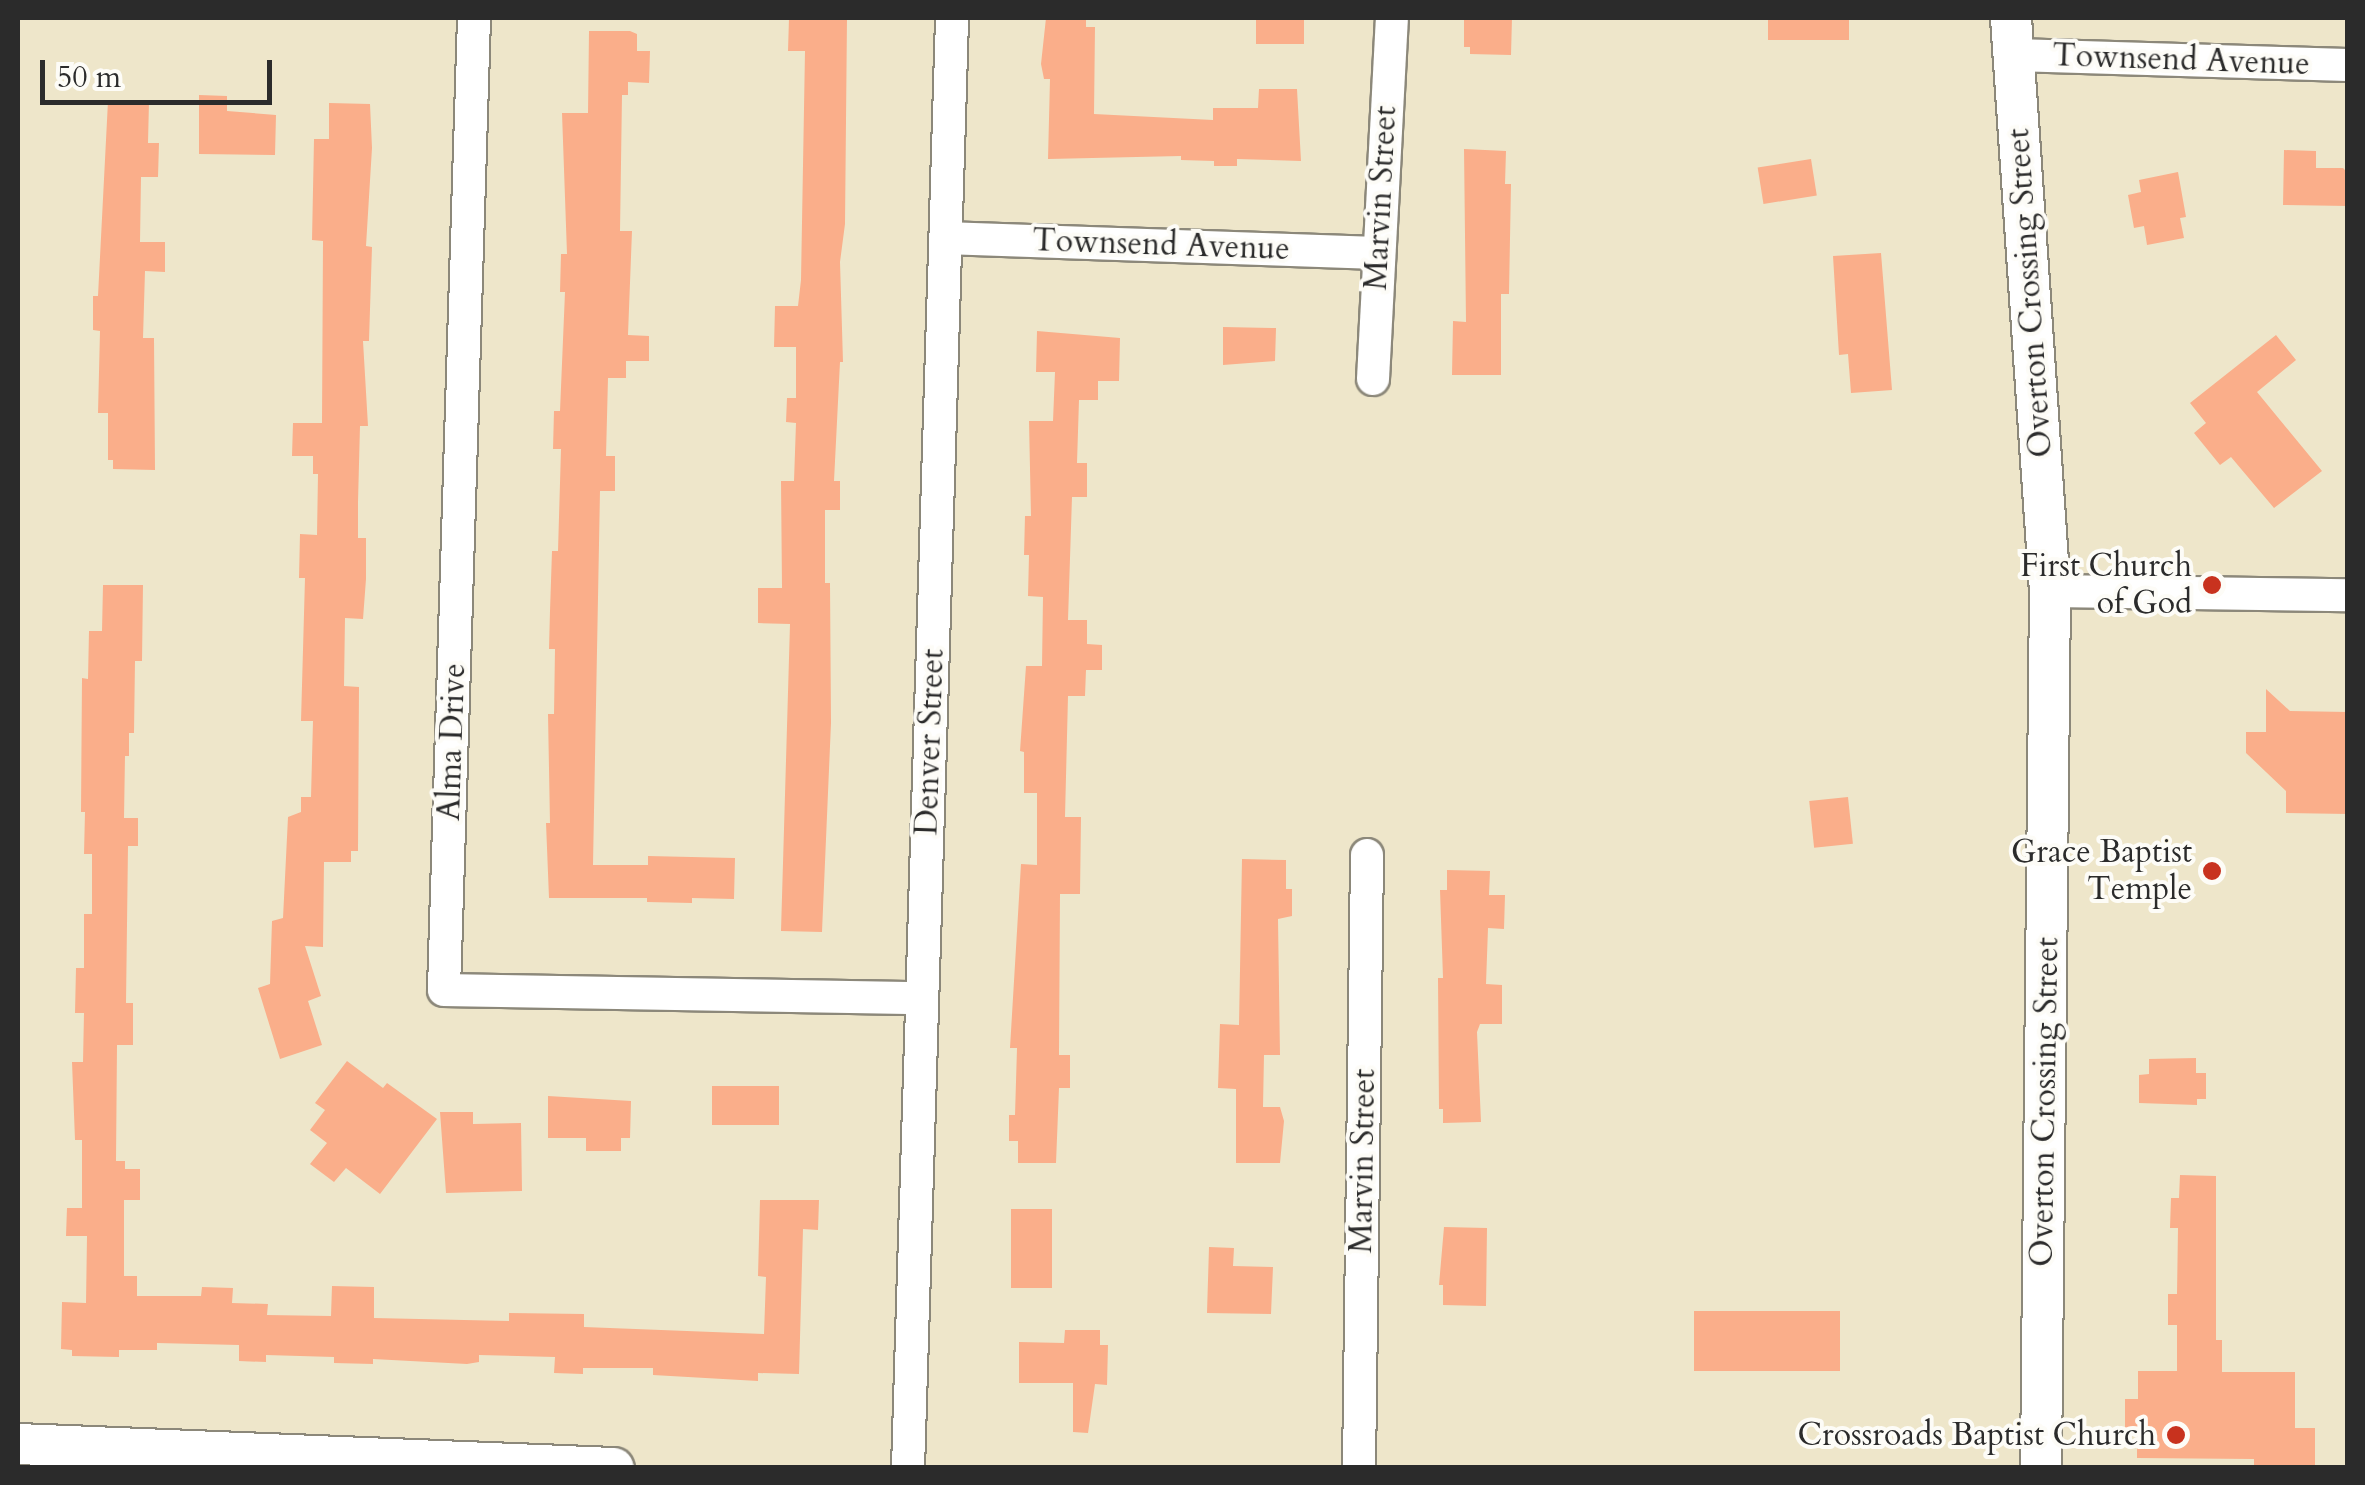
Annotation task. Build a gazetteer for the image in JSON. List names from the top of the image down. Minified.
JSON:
{"streets":{"street":["Townsend Avenue","Marvin Street","Overton Crossing Street","Alma Drive","Denver Street"]},"crossings":[["Townsend Avenue","Marvin Street"],["Townsend Avenue","Overton Crossing Street"],["Townsend Avenue","Denver Street"],["Alma Drive","Denver Street"]],"places":["First Church of God","Grace Baptist Temple","Crossroads Baptist Church"],"scale_bar":"50 m"}
